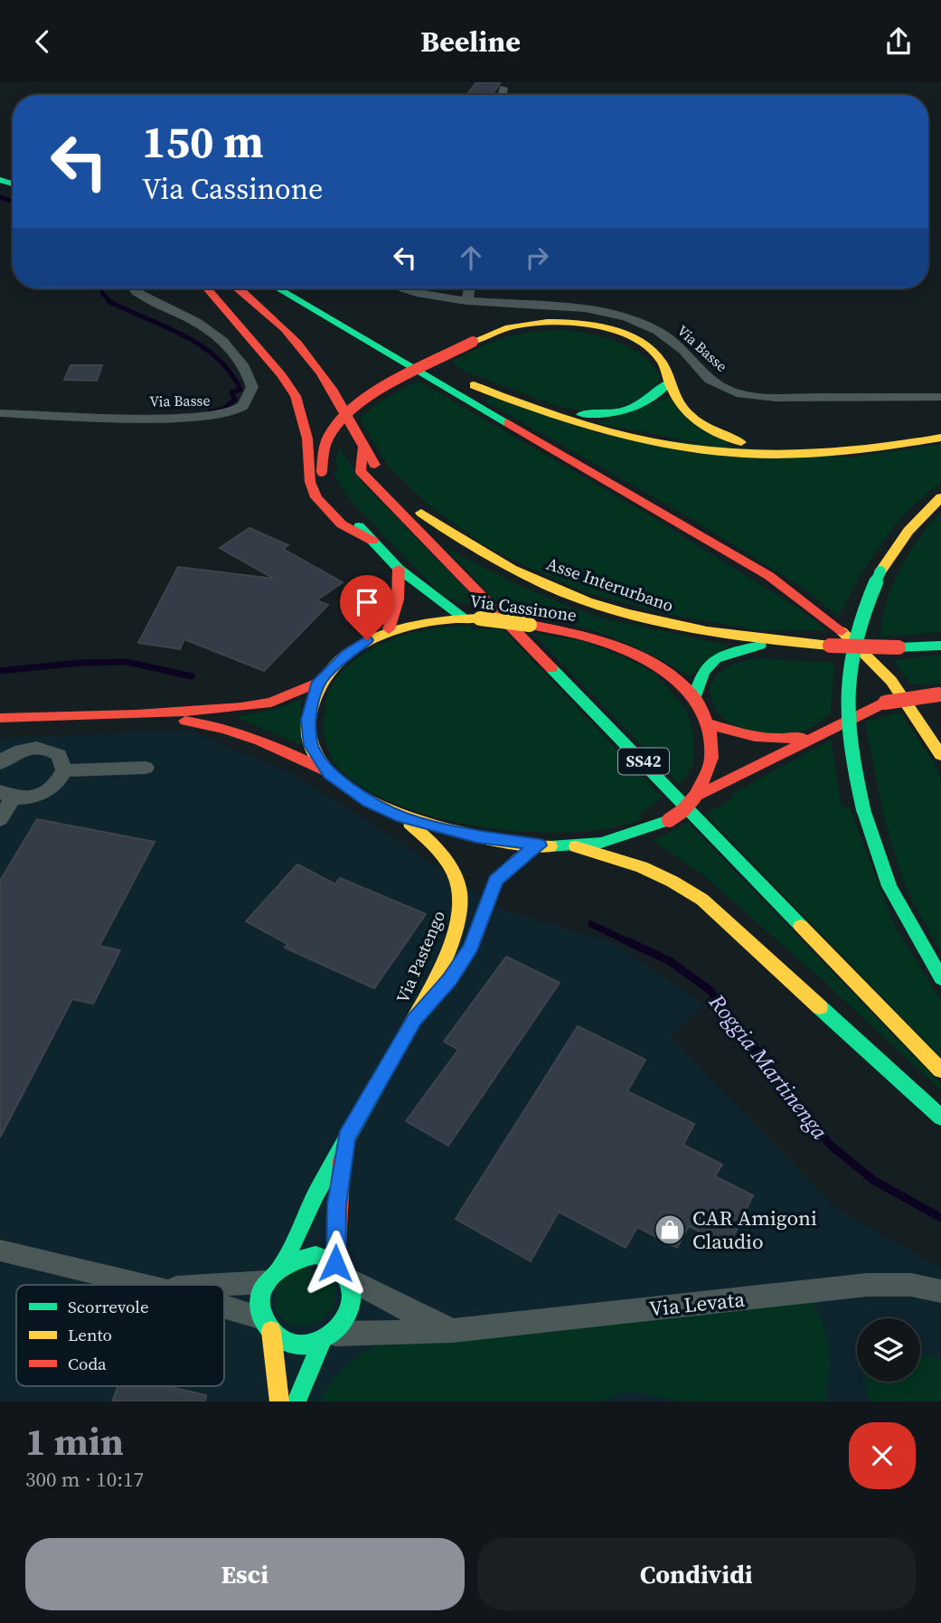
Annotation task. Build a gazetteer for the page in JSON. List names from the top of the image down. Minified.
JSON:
{"streets":{"main road":["Asse Interurbano","Via Cassinone","SS42","Via Pastengo"],"street":["Via Basse","Via Levata"]},"crossings":[["Asse Interurbano","SS42"],["Via Cassinone","Via Pastengo"],["Via Pastengo","Via Levata"]],"water":["Roggia Martinenga"],"places":{"shop":["CAR Amigoni Claudio"]},"legend":["Scorrevole","Lento","Coda"],"page":{"header":"Beeline","turn":["150 m","Via Cassinone"],"heading":["1 min","300 m · 10:17"],"buttons":["Esci","Condividi"]}}
